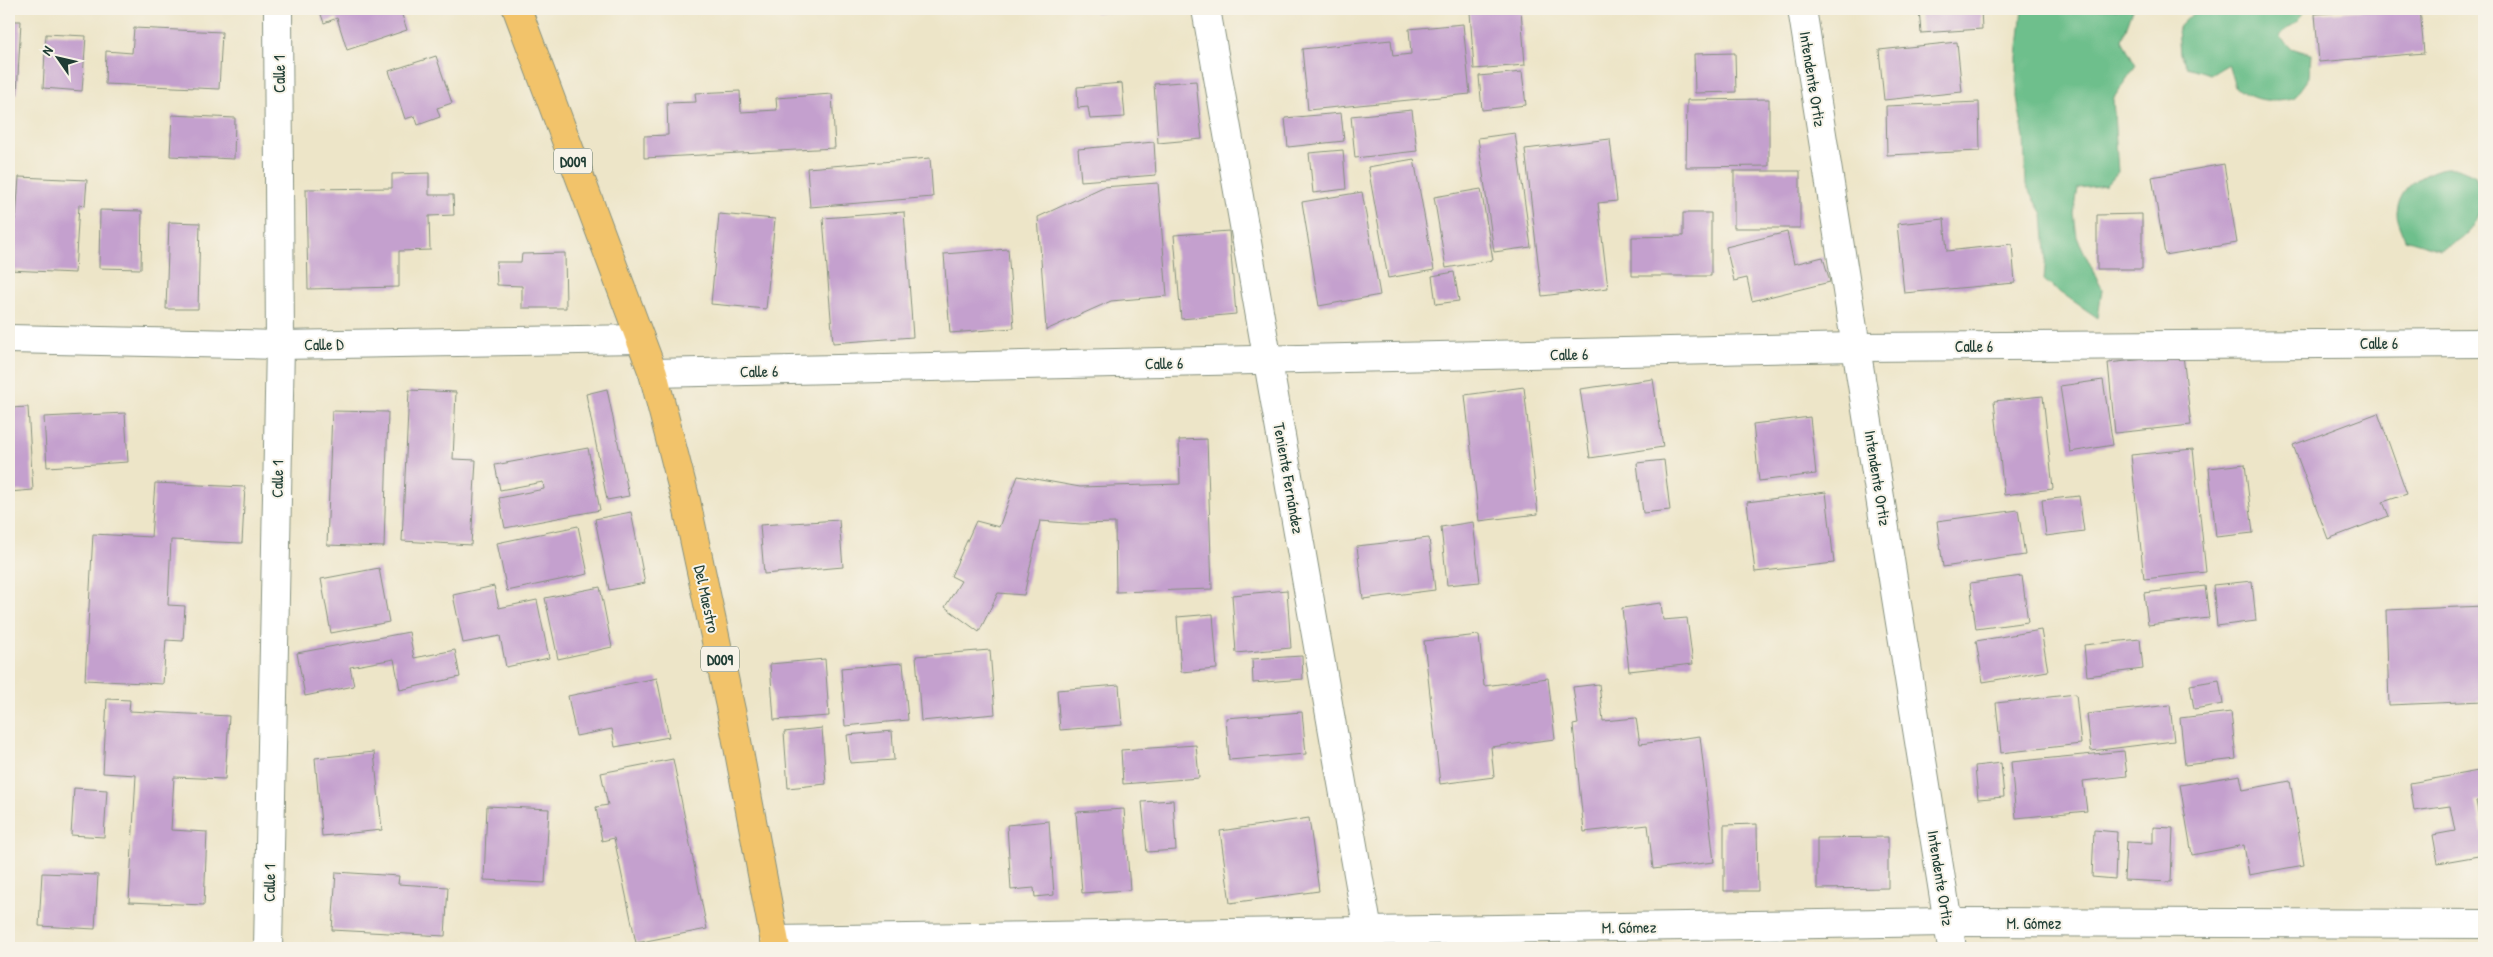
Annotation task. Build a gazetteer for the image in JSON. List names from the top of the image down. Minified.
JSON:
{"streets":{"main road":["D009","Del Maestro"],"street":["Calle 1","Intendente Ortiz","Calle 6","Calle D","Teniente Fernández","M. Gómez"]},"crossings":[["Calle 1","Calle D"],["Intendente Ortiz","Calle 6"],["Intendente Ortiz","M. Gómez"],["Calle 6","Teniente Fernández"],["Calle 6","Del Maestro"],["Calle D","Del Maestro"],["Teniente Fernández","M. Gómez"],["Del Maestro","M. Gómez"]],"north":"top left"}
